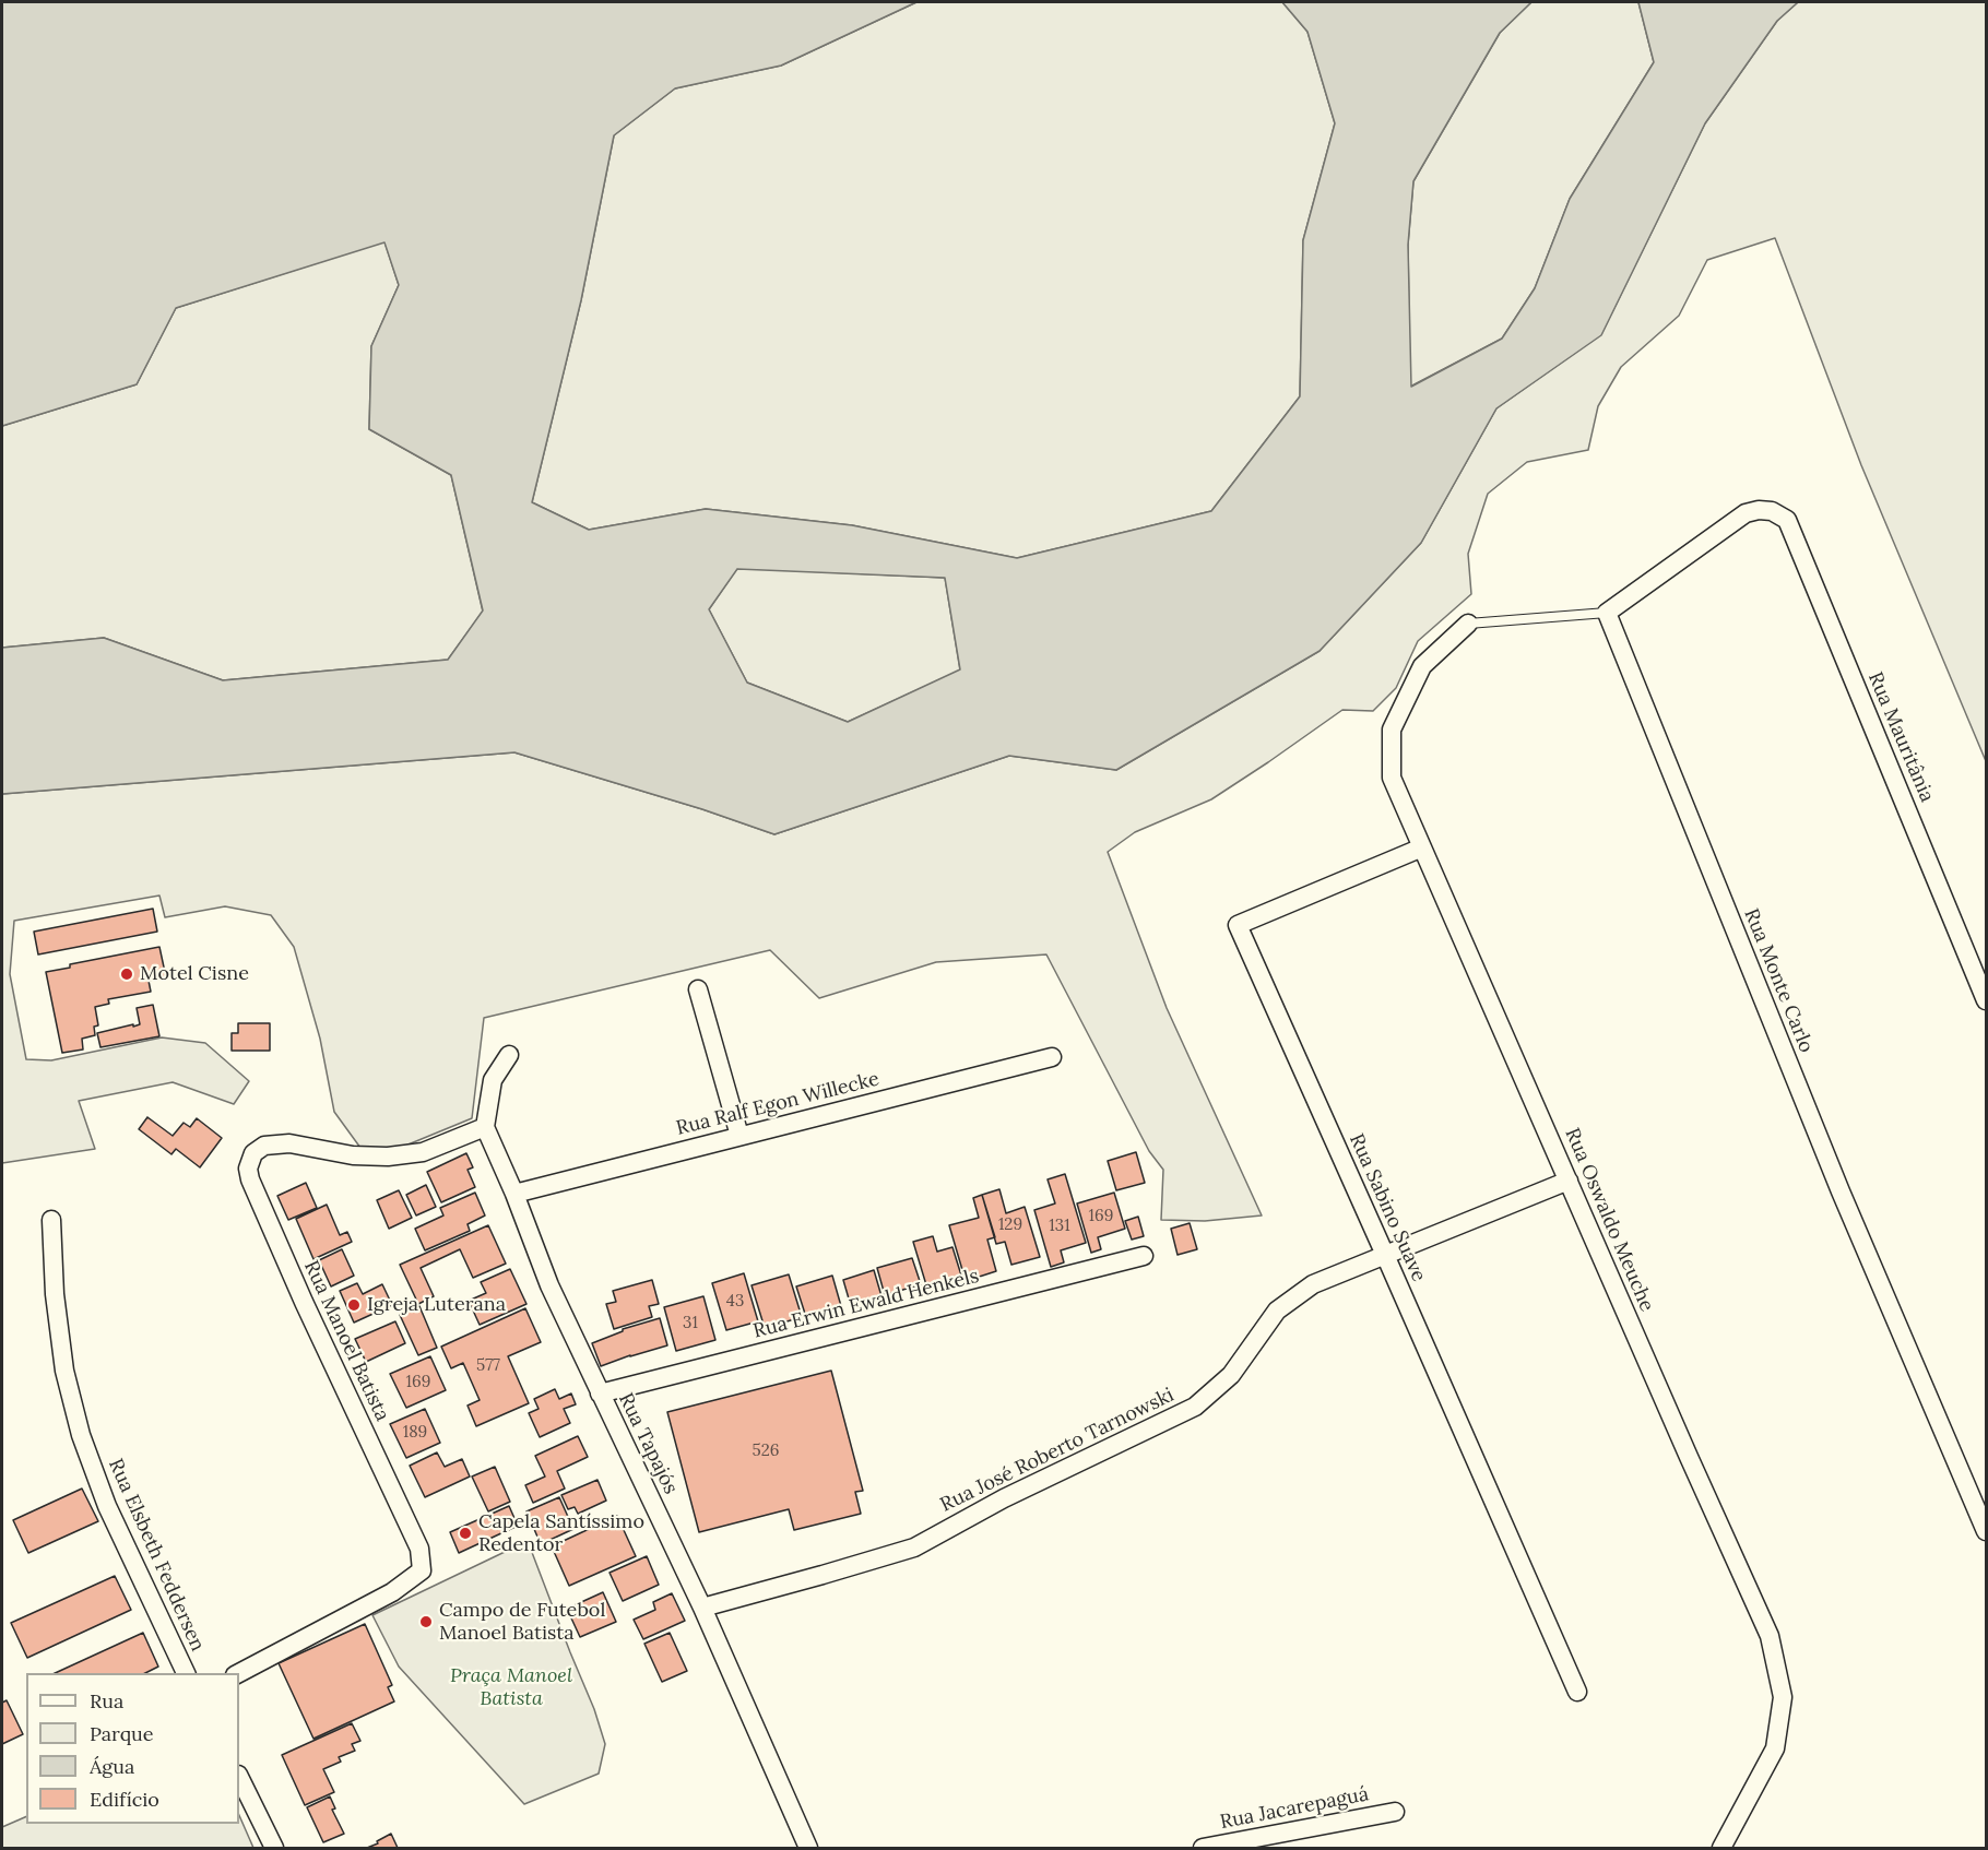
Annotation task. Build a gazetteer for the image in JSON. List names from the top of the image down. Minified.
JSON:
{"streets":{"street":["Rua Mauritânia","Rua Monte Carlo","Rua Ralf Egon Willecke","Rua Sabino Suave","Rua Oswaldo Meuche","Rua Erwin Ewald Henkels","Rua Manoel Batista","Rua Tapajós","Rua José Roberto Tarnowski","Rua Elsbeth Feddersen","Rua Jacarepaguá"]},"crossings":[["Rua Mauritânia","Rua Monte Carlo"],["Rua Ralf Egon Willecke","Rua Tapajós"],["Rua Sabino Suave","Rua Oswaldo Meuche"],["Rua Sabino Suave","Rua José Roberto Tarnowski"],["Rua Oswaldo Meuche","Rua José Roberto Tarnowski"],["Rua Erwin Ewald Henkels","Rua Tapajós"],["Rua Manoel Batista","Rua Tapajós"],["Rua Tapajós","Rua José Roberto Tarnowski"]],"parks":["Praça Manoel Batista"],"places":["Motel Cisne","Igreja Luterana","Capela Santíssimo Redentor","Campo de Futebol Manoel Batista"],"house_numbers":["169","129","131","43","31","577","169","189","526"],"legend":["Rua","Parque","Água","Edifício"]}
